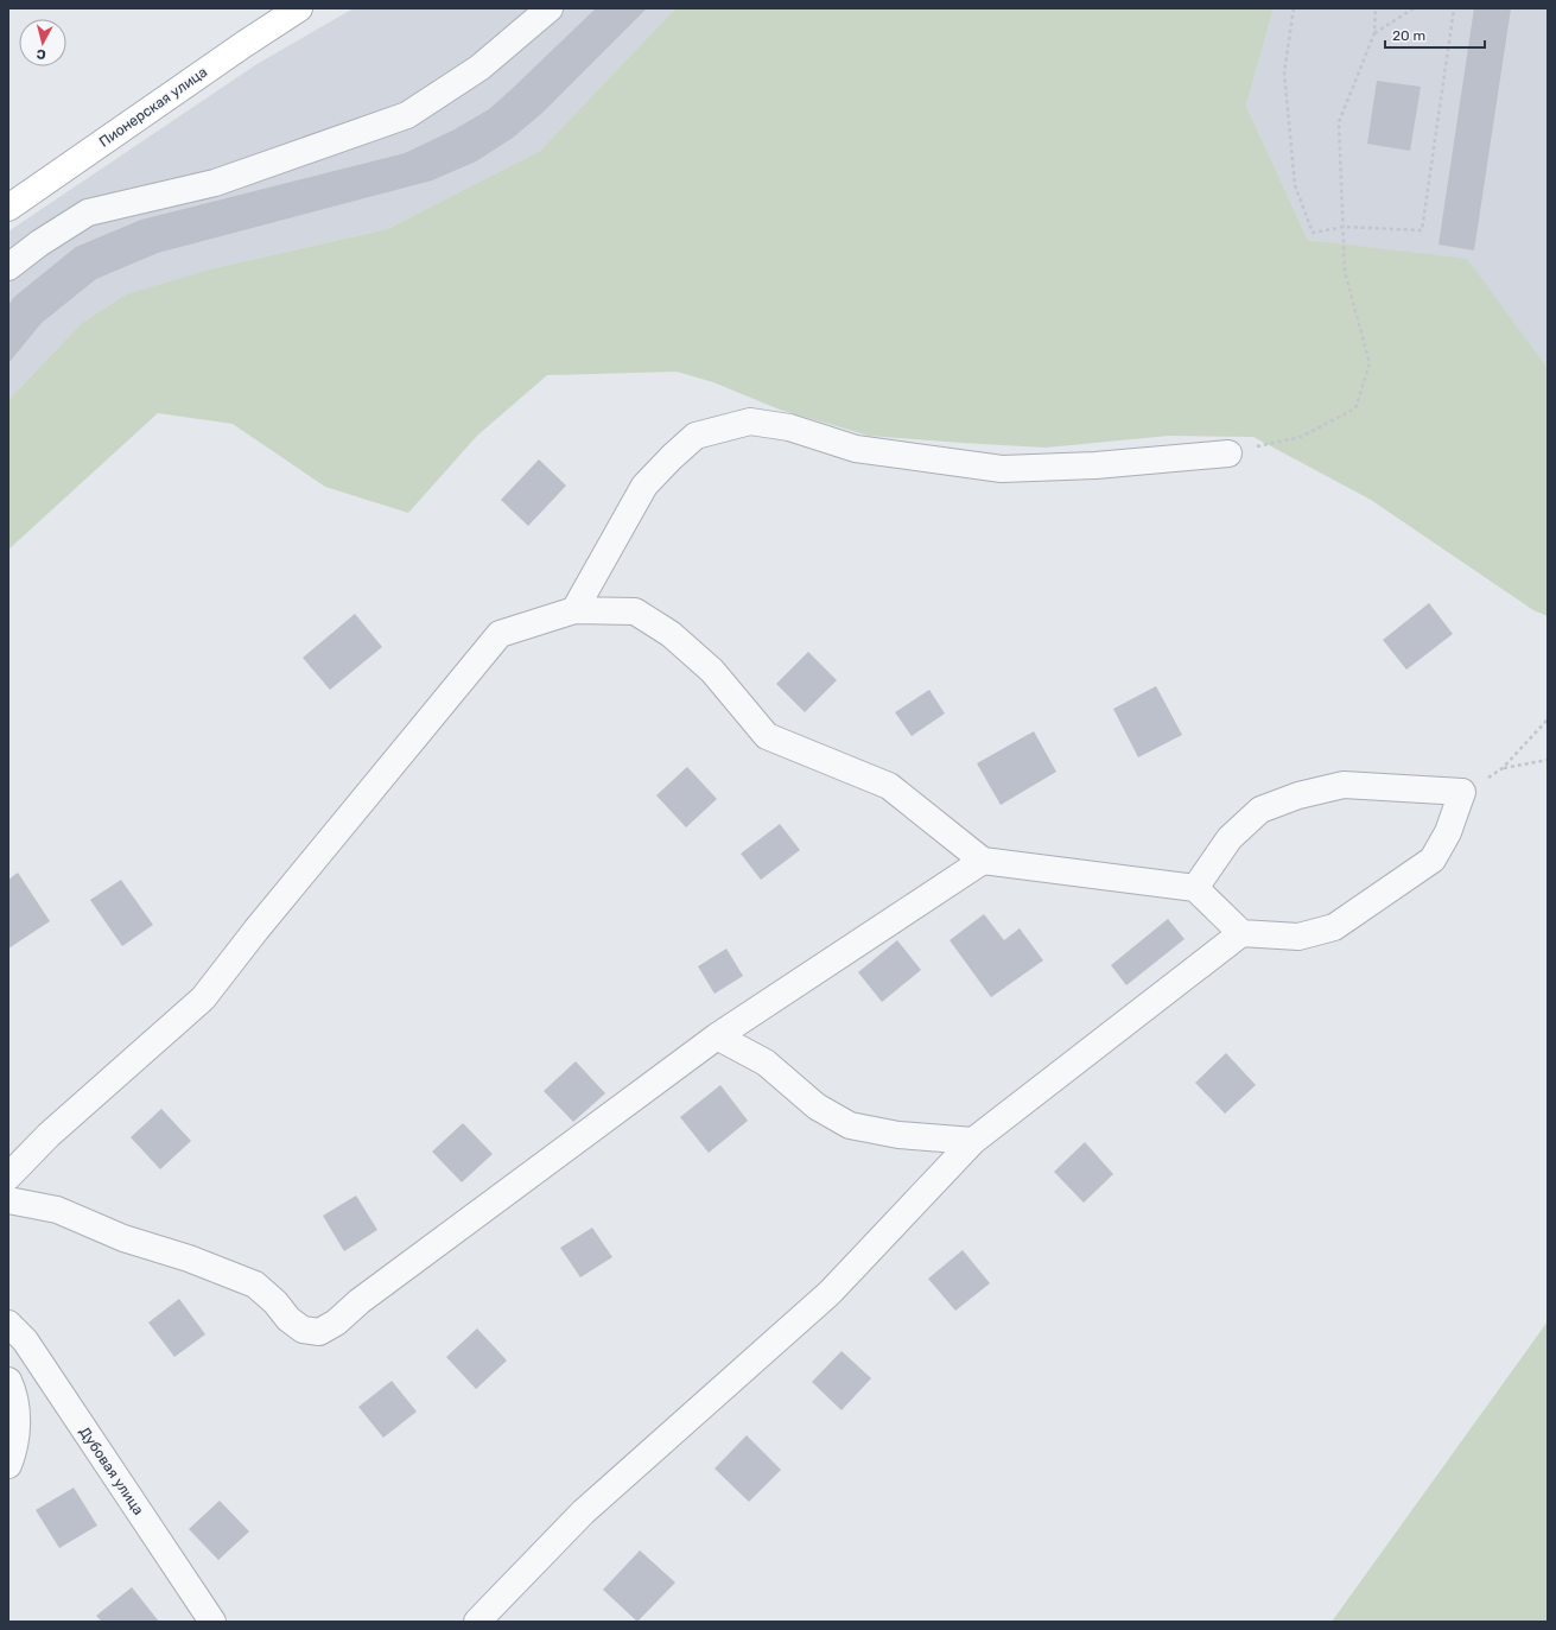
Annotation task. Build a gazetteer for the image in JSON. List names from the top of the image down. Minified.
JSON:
{"streets":{"main road":["Пионерская улица"],"street":["Дубовая улица"]},"scale_bar":"20 m","north":"bottom"}
